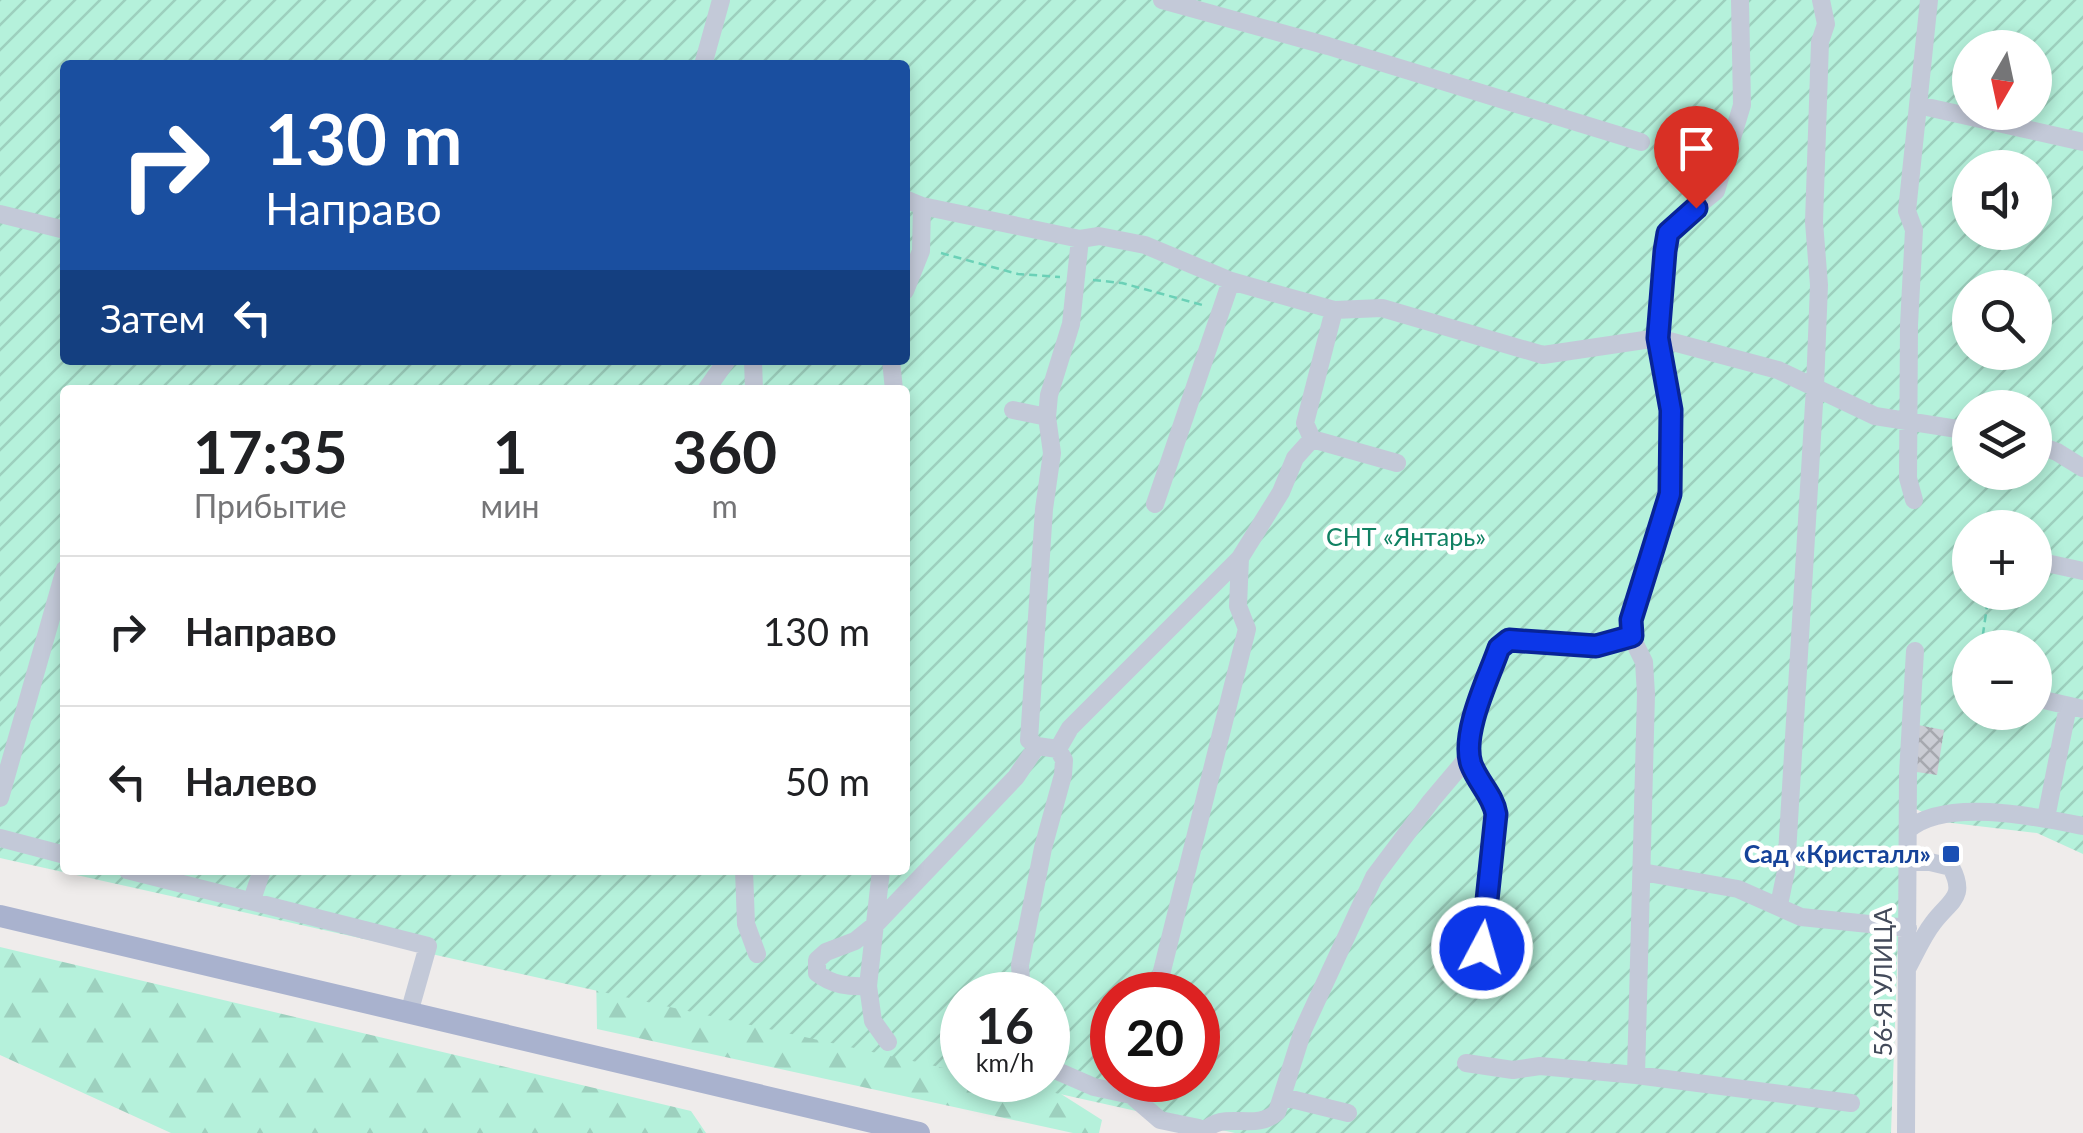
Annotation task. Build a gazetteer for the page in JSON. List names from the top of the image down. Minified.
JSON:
{"streets":{"street":["56-Я УЛИЦА"]},"parks":["СНТ «Янтарь»"],"places":{"transit":["Сад «Кристалл»"]},"north":"bottom","page":{"map_buttons":["+","−"],"turn":["130 m","Направо"],"then":"Затем","eta":["17:35","Прибытие","1","мин","360","m"],"list":[{"name":"Направо","value":"130 m"},{"name":"Налево","value":"50 m"}],"speed":"16 km/h","limit":"20"}}
